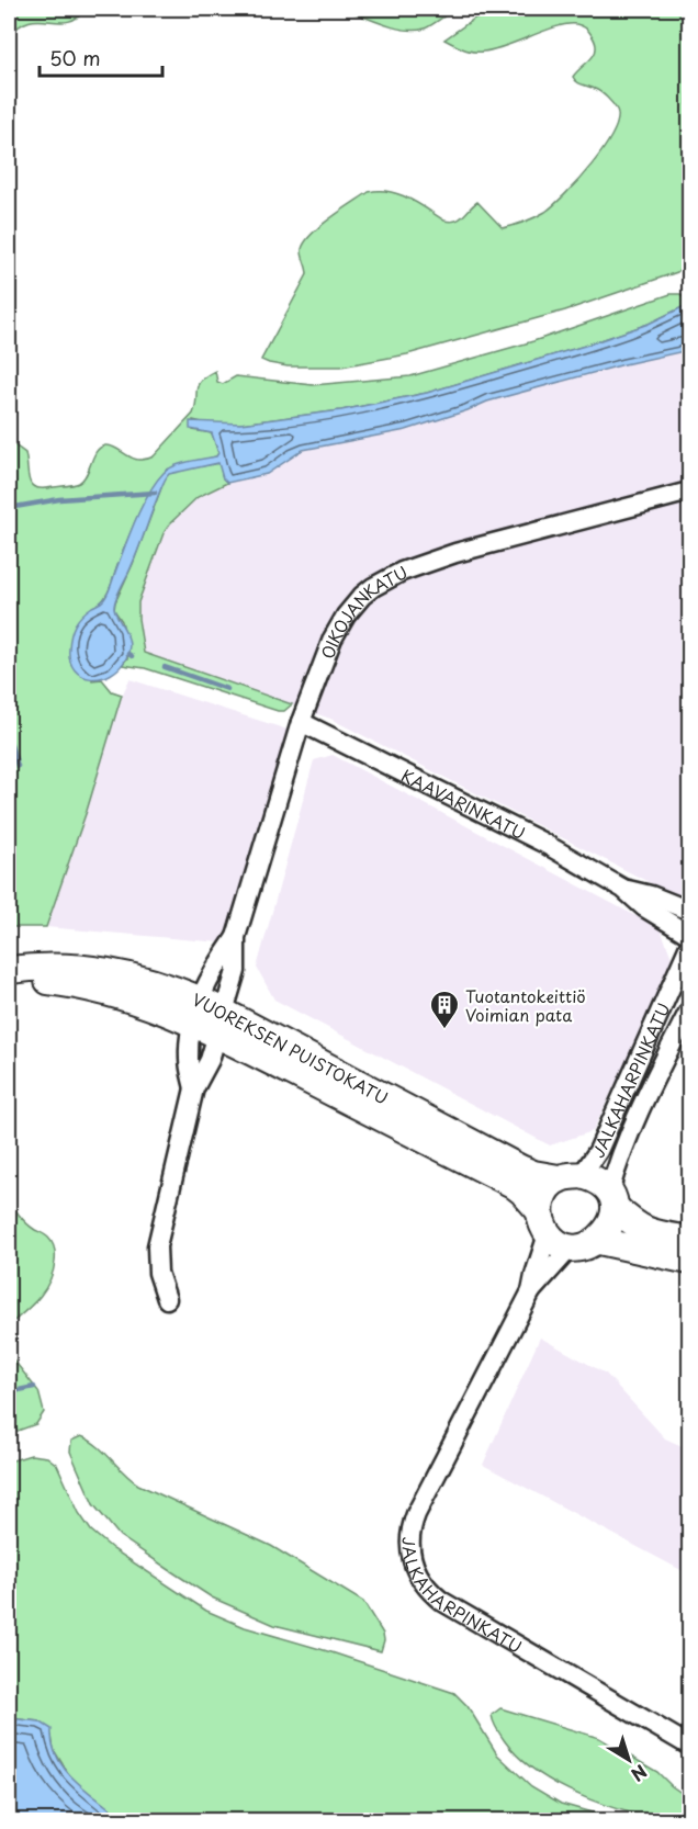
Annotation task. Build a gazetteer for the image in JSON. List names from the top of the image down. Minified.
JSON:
{"streets":{"main road":["VUOREKSEN PUISTOKATU"],"street":["OIKOJANKATU","KAAVARINKATU","JALKAHARPINKATU"]},"crossings":[["OIKOJANKATU","KAAVARINKATU"],["OIKOJANKATU","VUOREKSEN PUISTOKATU"],["VUOREKSEN PUISTOKATU","JALKAHARPINKATU"]],"places":{"building":["Tuotantokeittiö Voimian pata"]},"scale_bar":"50 m","north":"bottom right"}
